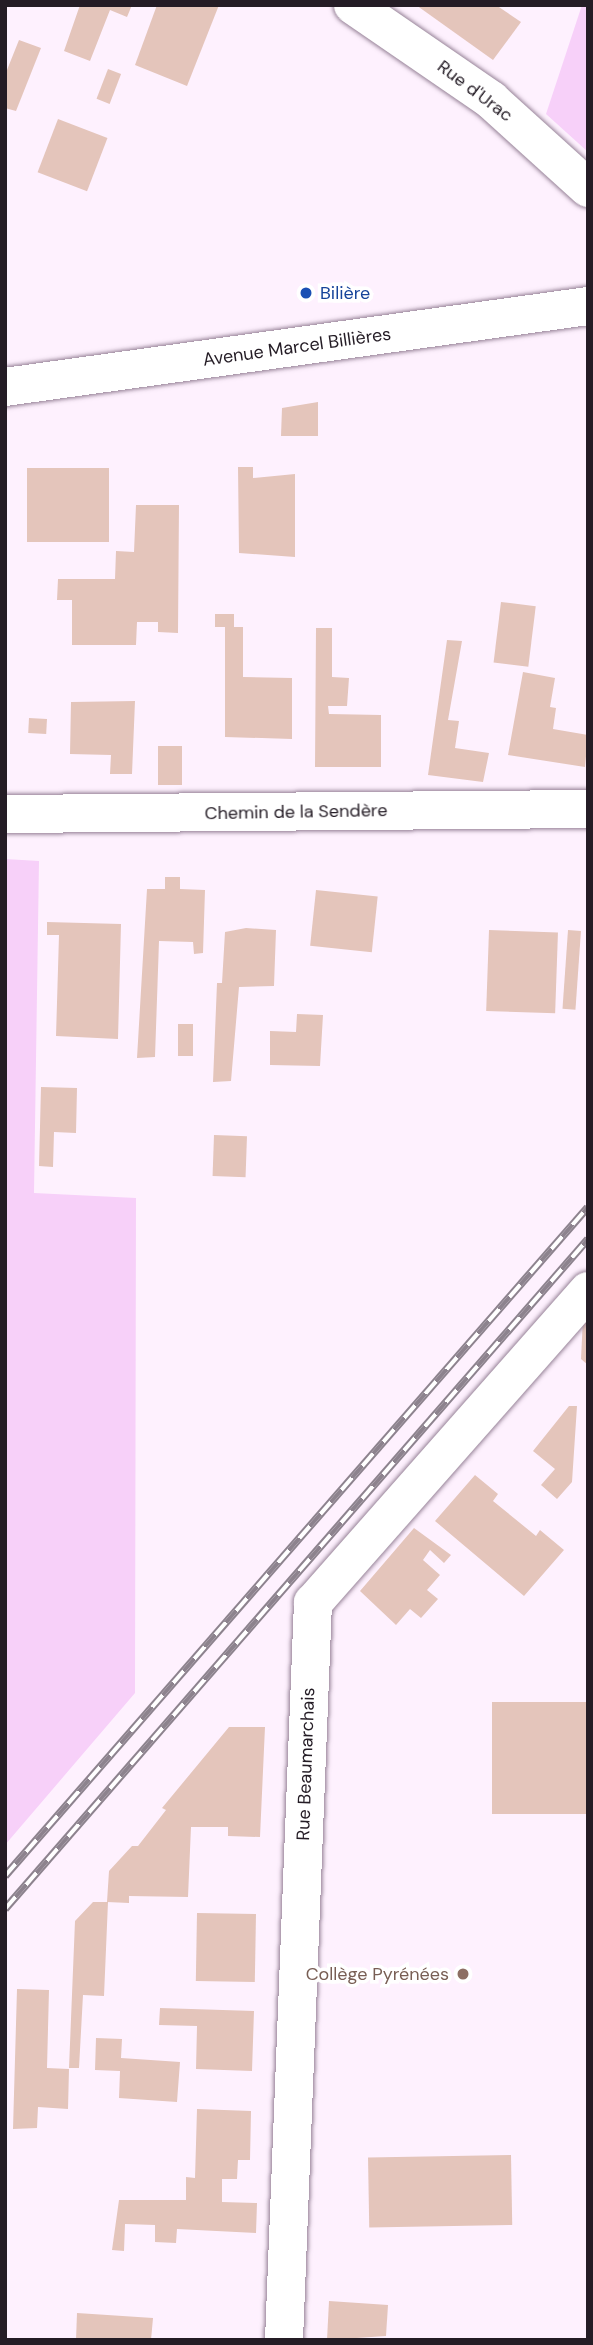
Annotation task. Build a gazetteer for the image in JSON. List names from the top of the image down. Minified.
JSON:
{"streets":{"street":["Rue d'Urac","Avenue Marcel Billières","Chemin de la Sendère","Rue Beaumarchais"]},"places":["Bilière","Collège Pyrénées"]}
